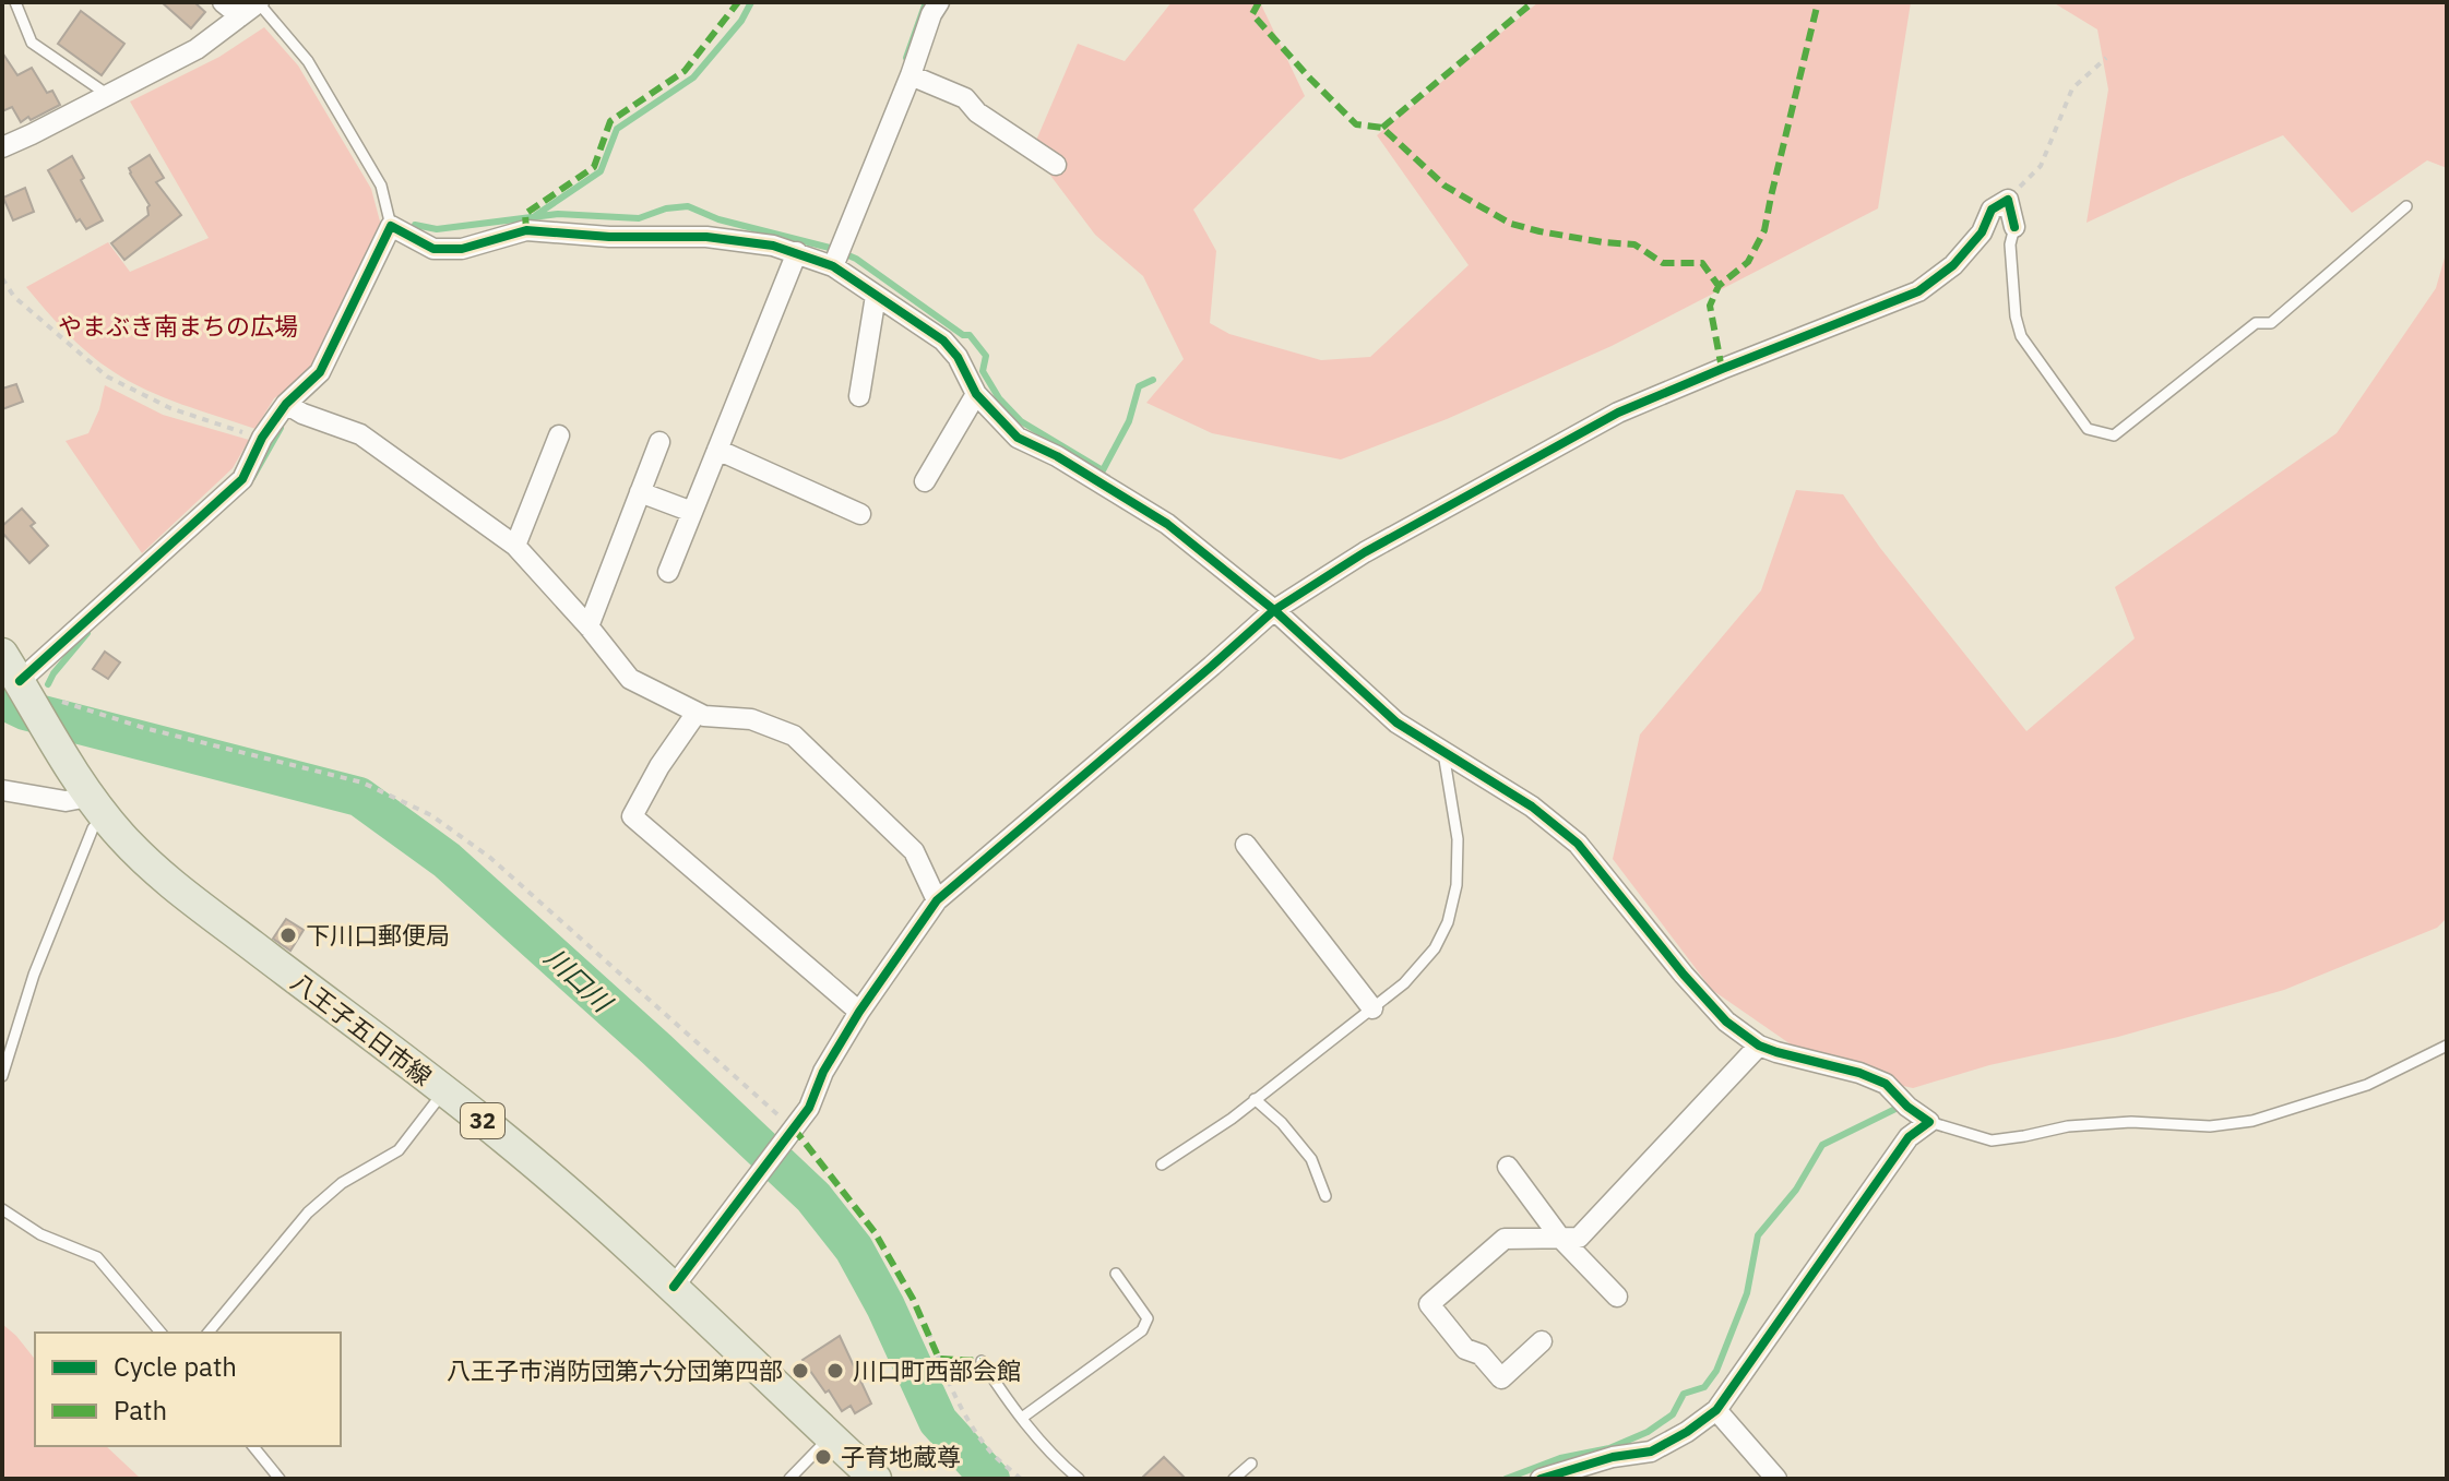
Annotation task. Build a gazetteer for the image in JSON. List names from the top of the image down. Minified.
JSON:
{"streets":{"main road":["八王子五日市線","32"]},"water":["川口川"],"parks":["やまぶき南まちの広場"],"places":["下川口郵便局","八王子市消防団第六分団第四部","川口町西部会館","子育地蔵尊"],"legend":["Cycle path","Path"]}
